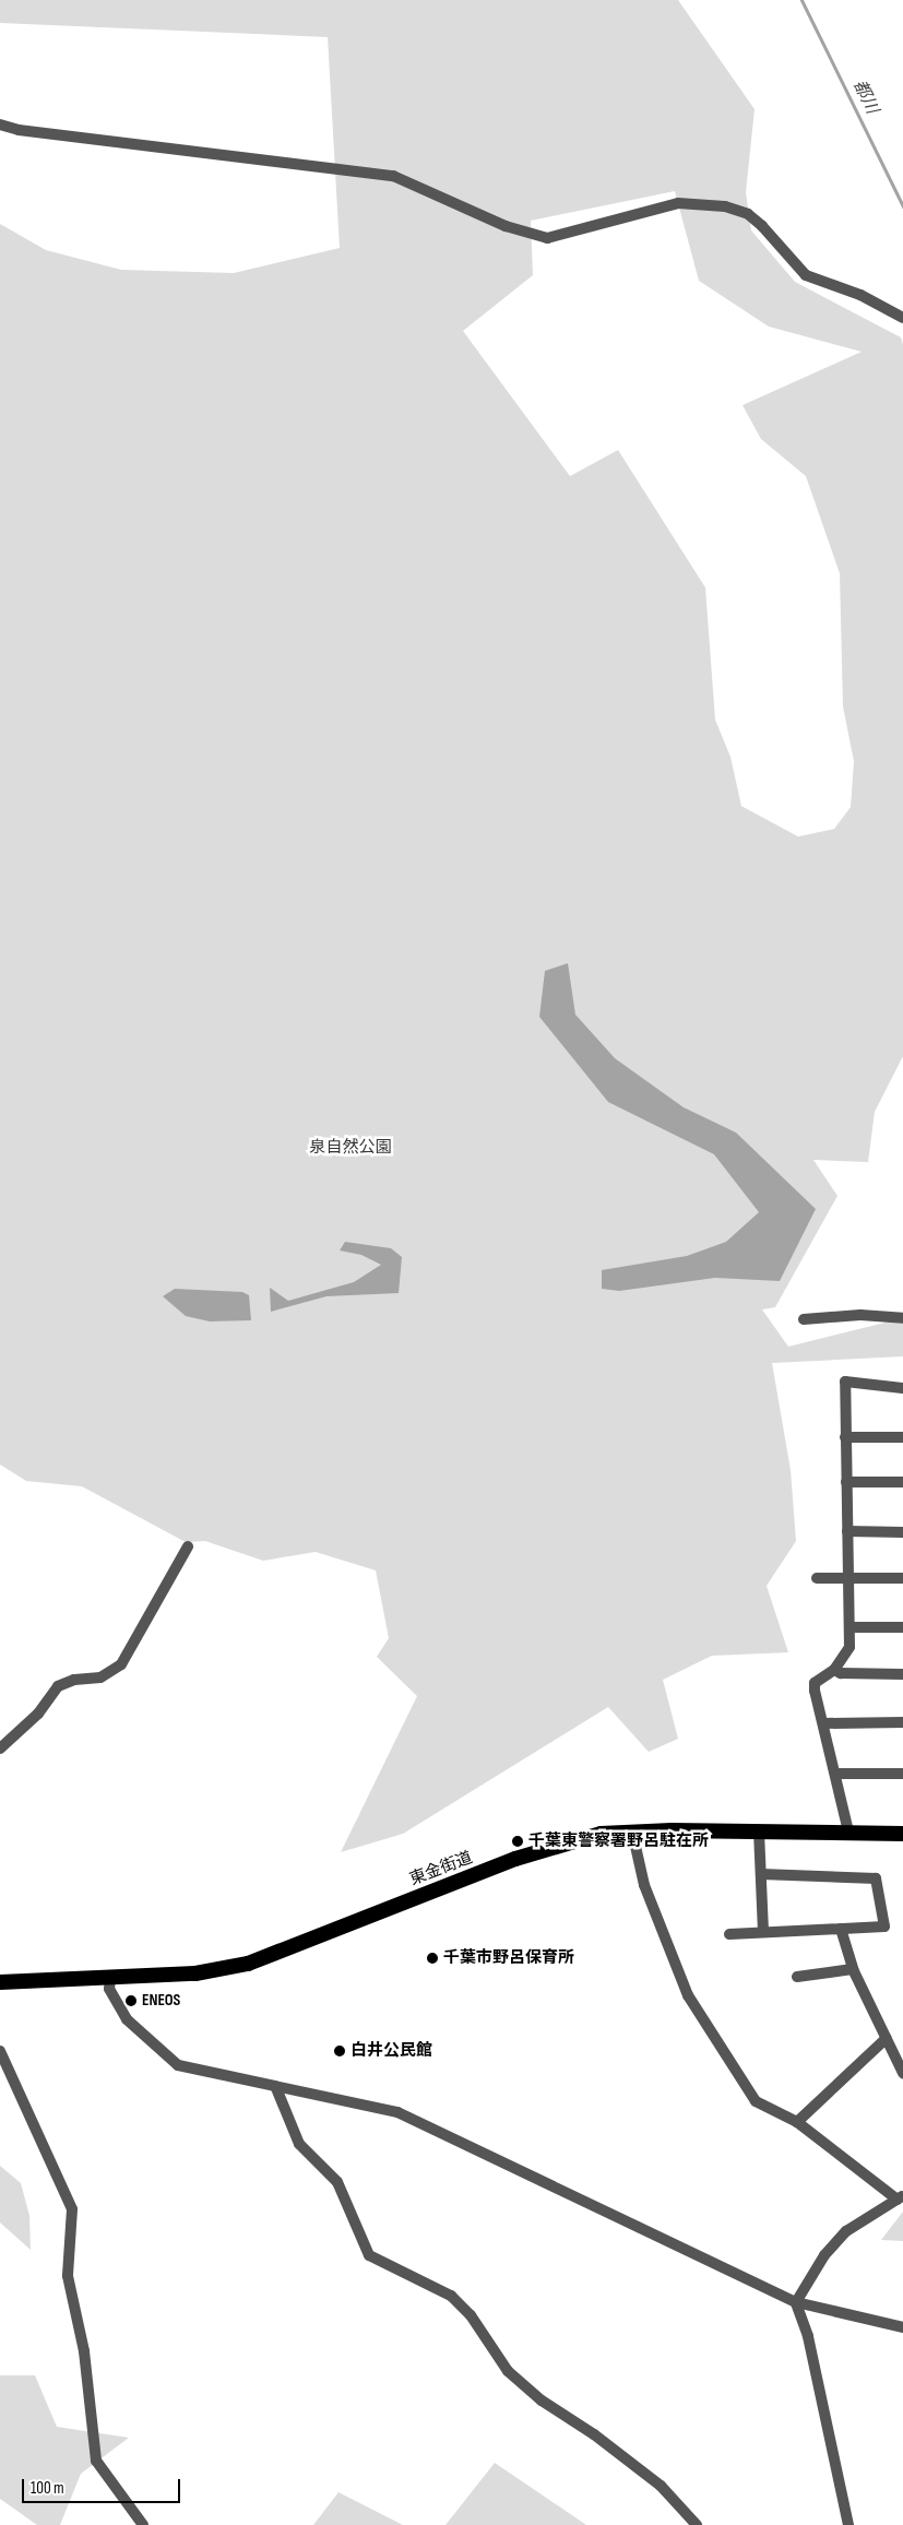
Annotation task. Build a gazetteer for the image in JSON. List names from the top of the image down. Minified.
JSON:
{"streets":{"highway":["東金街道"]},"water":["都川"],"parks":["泉自然公園"],"places":["千葉東警察署野呂駐在所","千葉市野呂保育所","ENEOS","白井公民館"],"scale_bar":"100 m"}
